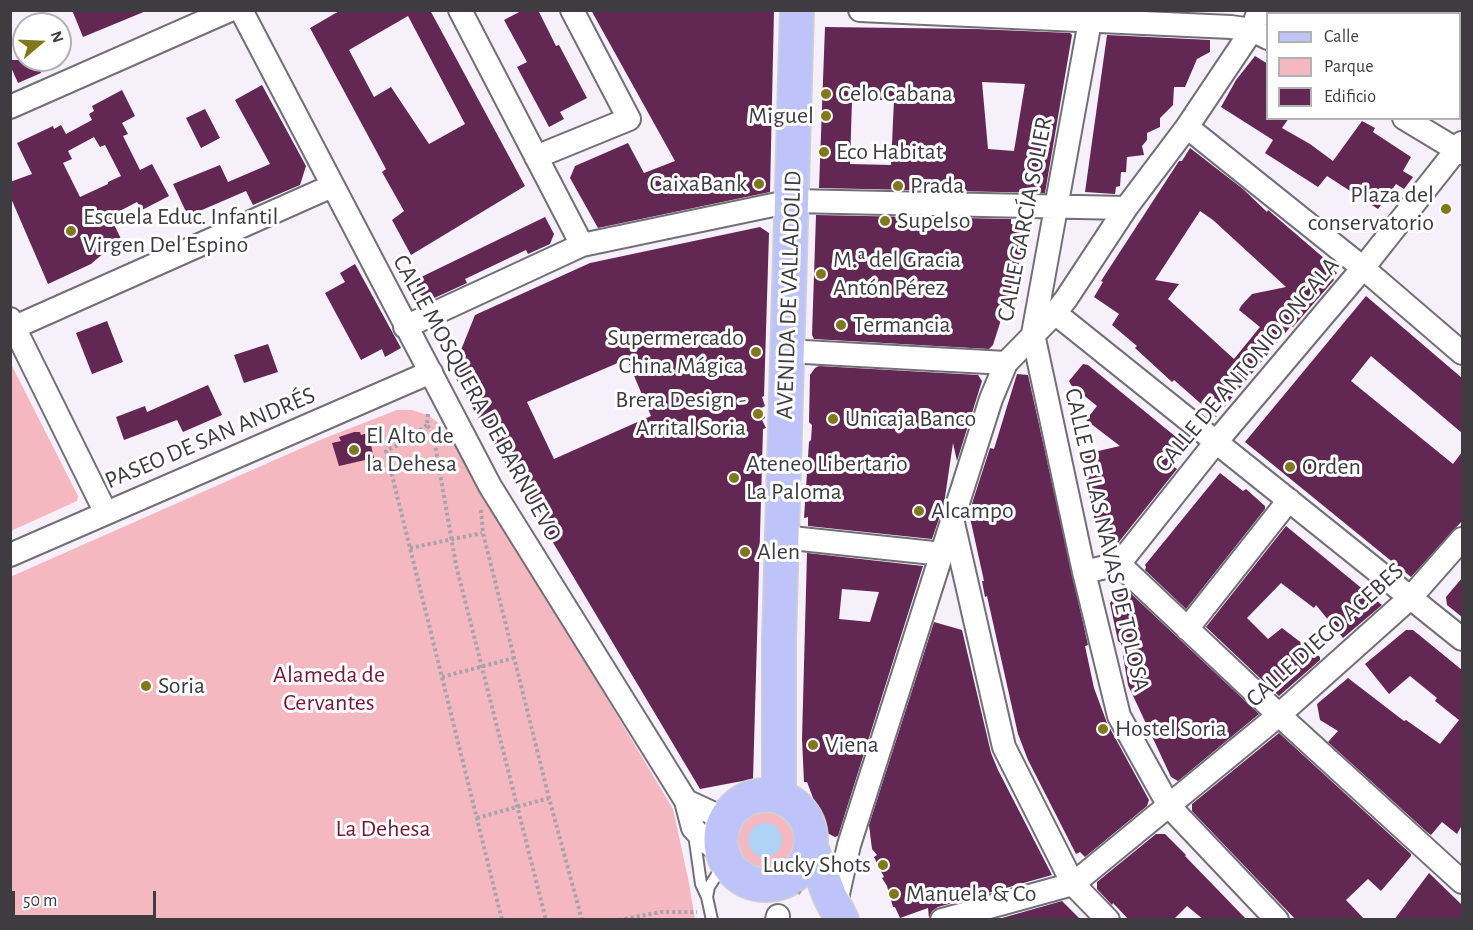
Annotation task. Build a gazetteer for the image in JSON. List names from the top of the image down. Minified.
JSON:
{"streets":{"main road":["AVENIDA DE VALLADOLID"],"street":["CALLE GARCÍA SOLIER","CALLE DE ANTONIO ONCALA","CALLE MOSQUERA DE BARNUEVO","PASEO DE SAN ANDRÉS","CALLE DE LAS NAVAS DE TOLOSA","CALLE DIEGO ACEBES"]},"crossings":[["CALLE GARCÍA SOLIER","CALLE DE LAS NAVAS DE TOLOSA"],["CALLE MOSQUERA DE BARNUEVO","PASEO DE SAN ANDRÉS"],["CALLE DE LAS NAVAS DE TOLOSA","CALLE DIEGO ACEBES"]],"parks":["Alameda de Cervantes","La Dehesa"],"places":["Celo Cabana","Miguel","Eco Habitat","CaixaBank","Prada","Plaza del conservatorio","Supelso","Escuela Educ. Infantil Virgen Del Espino","M.ª del Gracia Antón Pérez","Termancia","Supermercado China Mágica","Brera Design - Arrital Soria","Unicaja Banco","El Alto de la Dehesa","Orden","Ateneo Libertario La Paloma","Alcampo","Alen","Soria","Hostel Soria","Viena","Lucky Shots","Manuela & Co"],"legend":["Calle","Parque","Edificio"],"scale_bar":"50 m","north":"right"}
